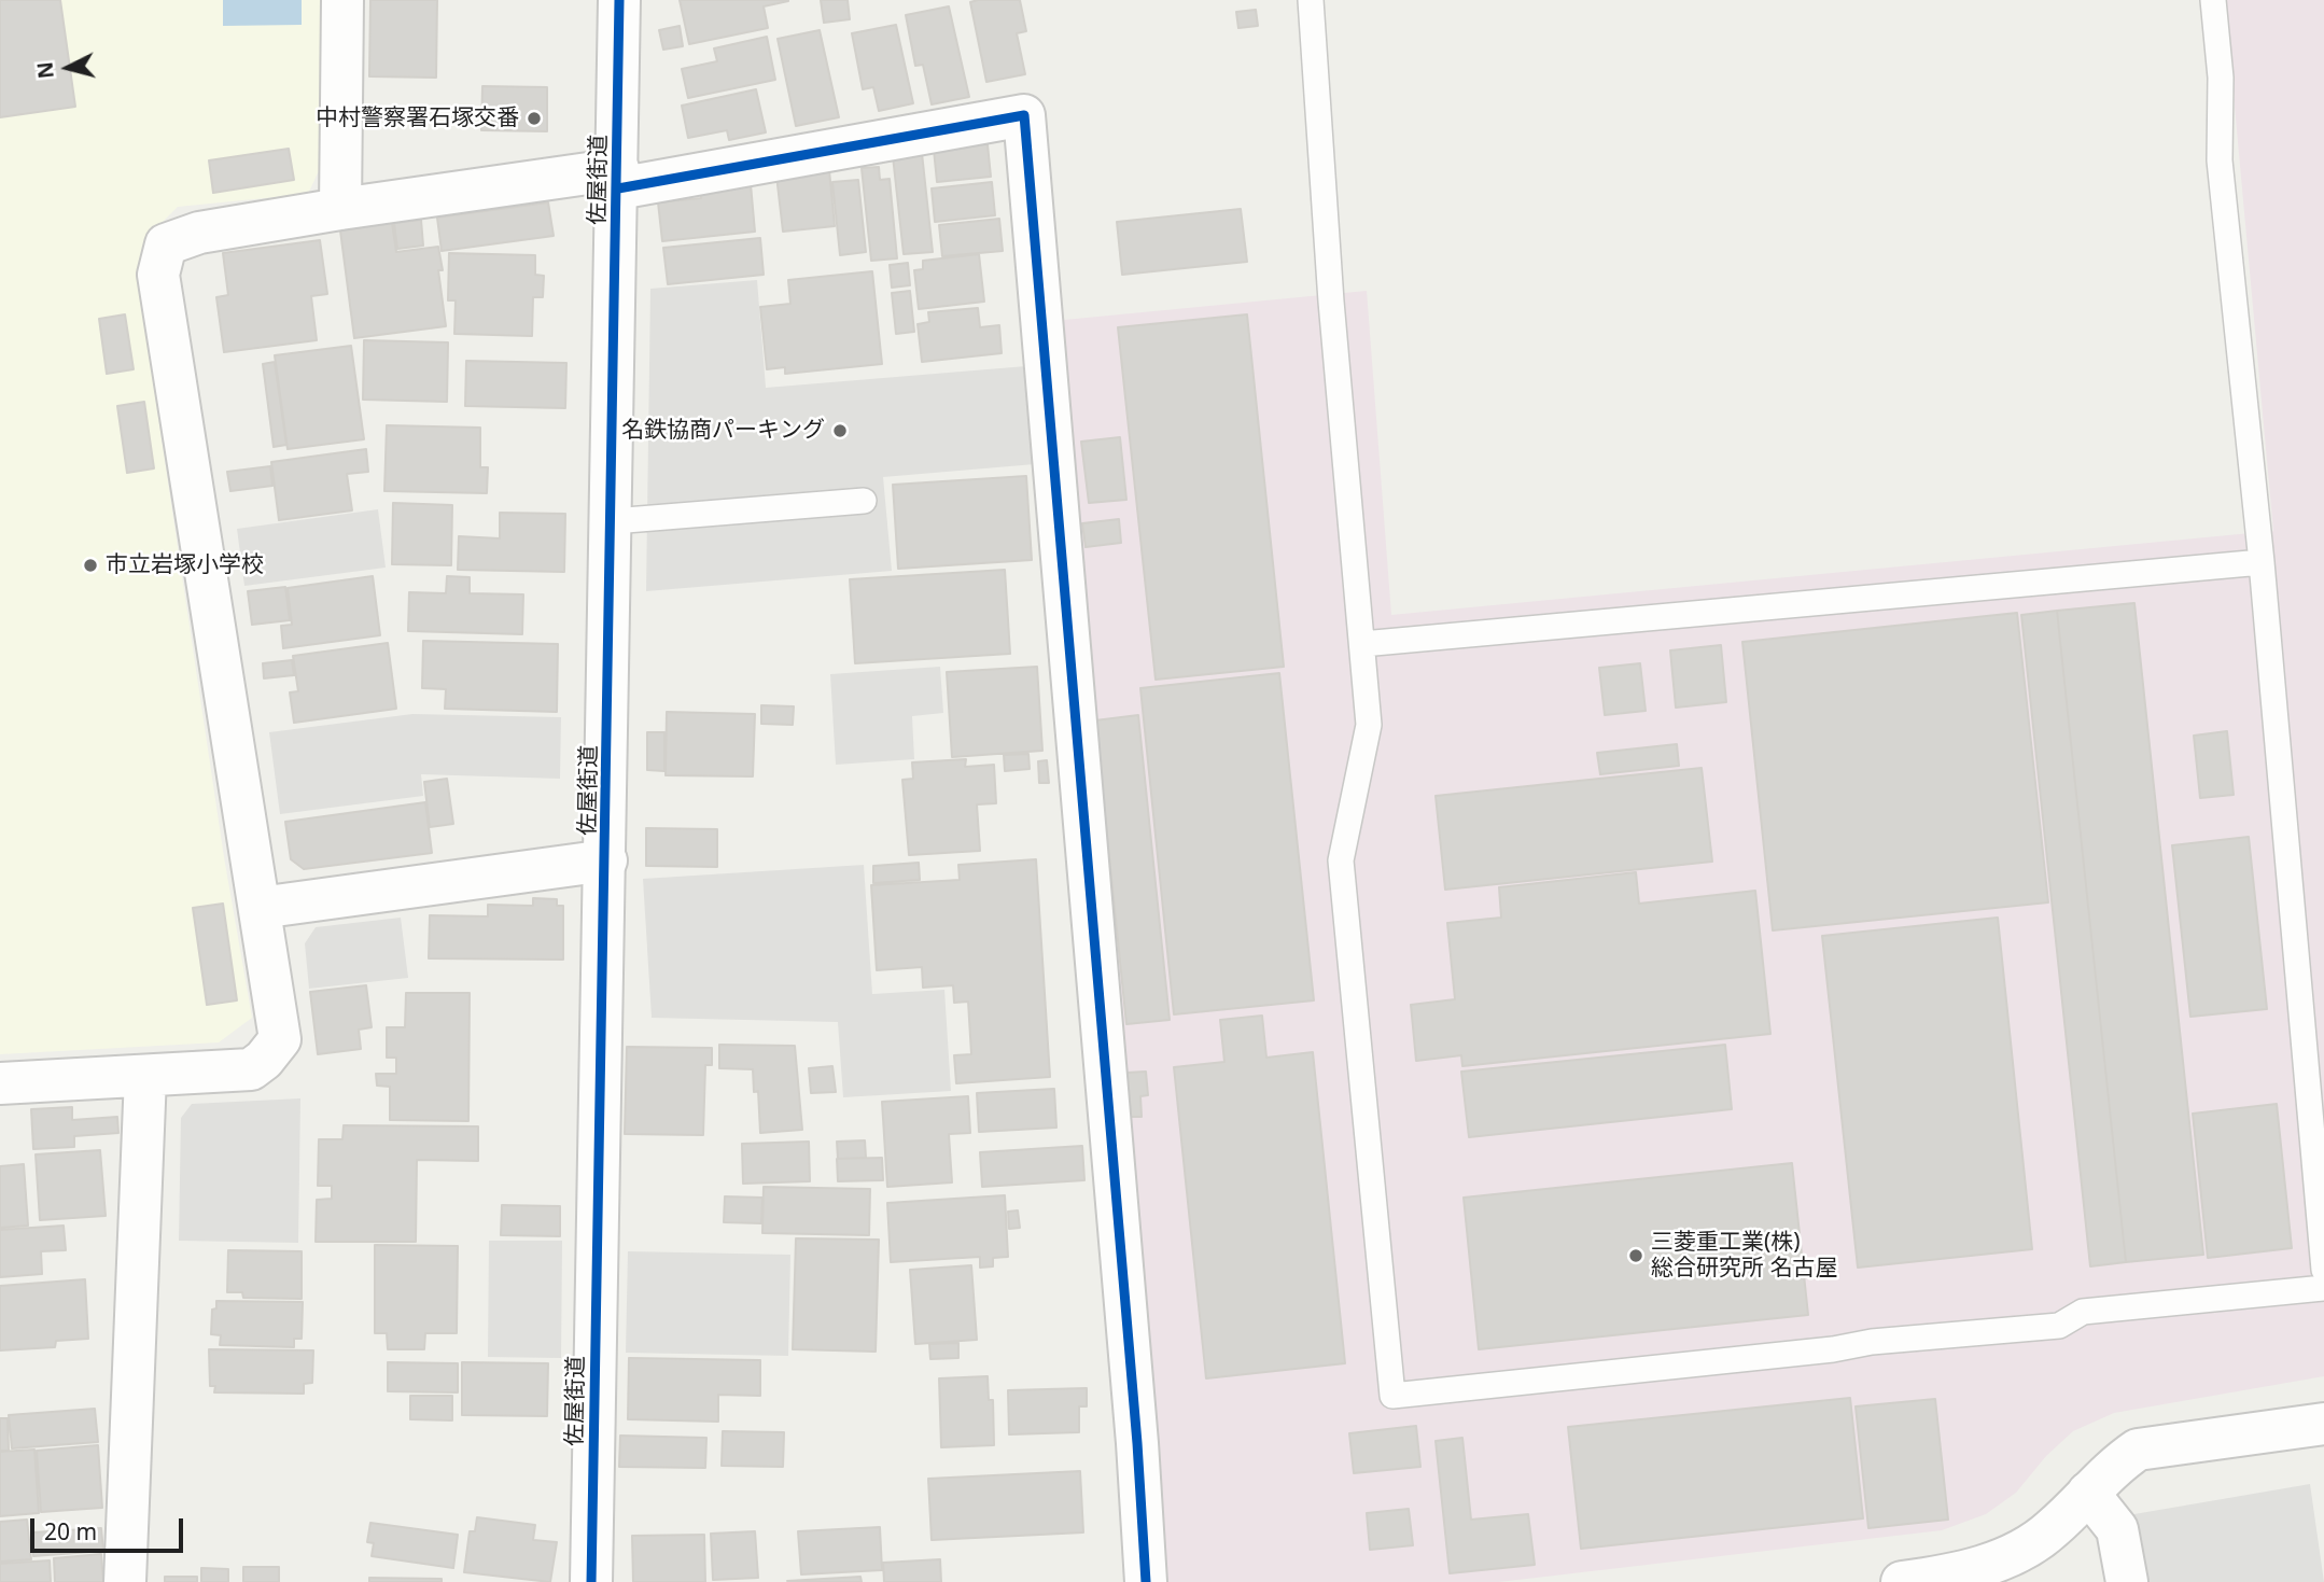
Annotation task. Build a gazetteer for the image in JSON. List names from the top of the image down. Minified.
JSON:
{"streets":{"street":["佐屋街道"]},"places":["中村警察署石塚交番","名鉄協商パーキング","市立岩塚小学校","三菱重工業(株) 総合研究所 名古屋"],"scale_bar":"20 m","north":"left"}
